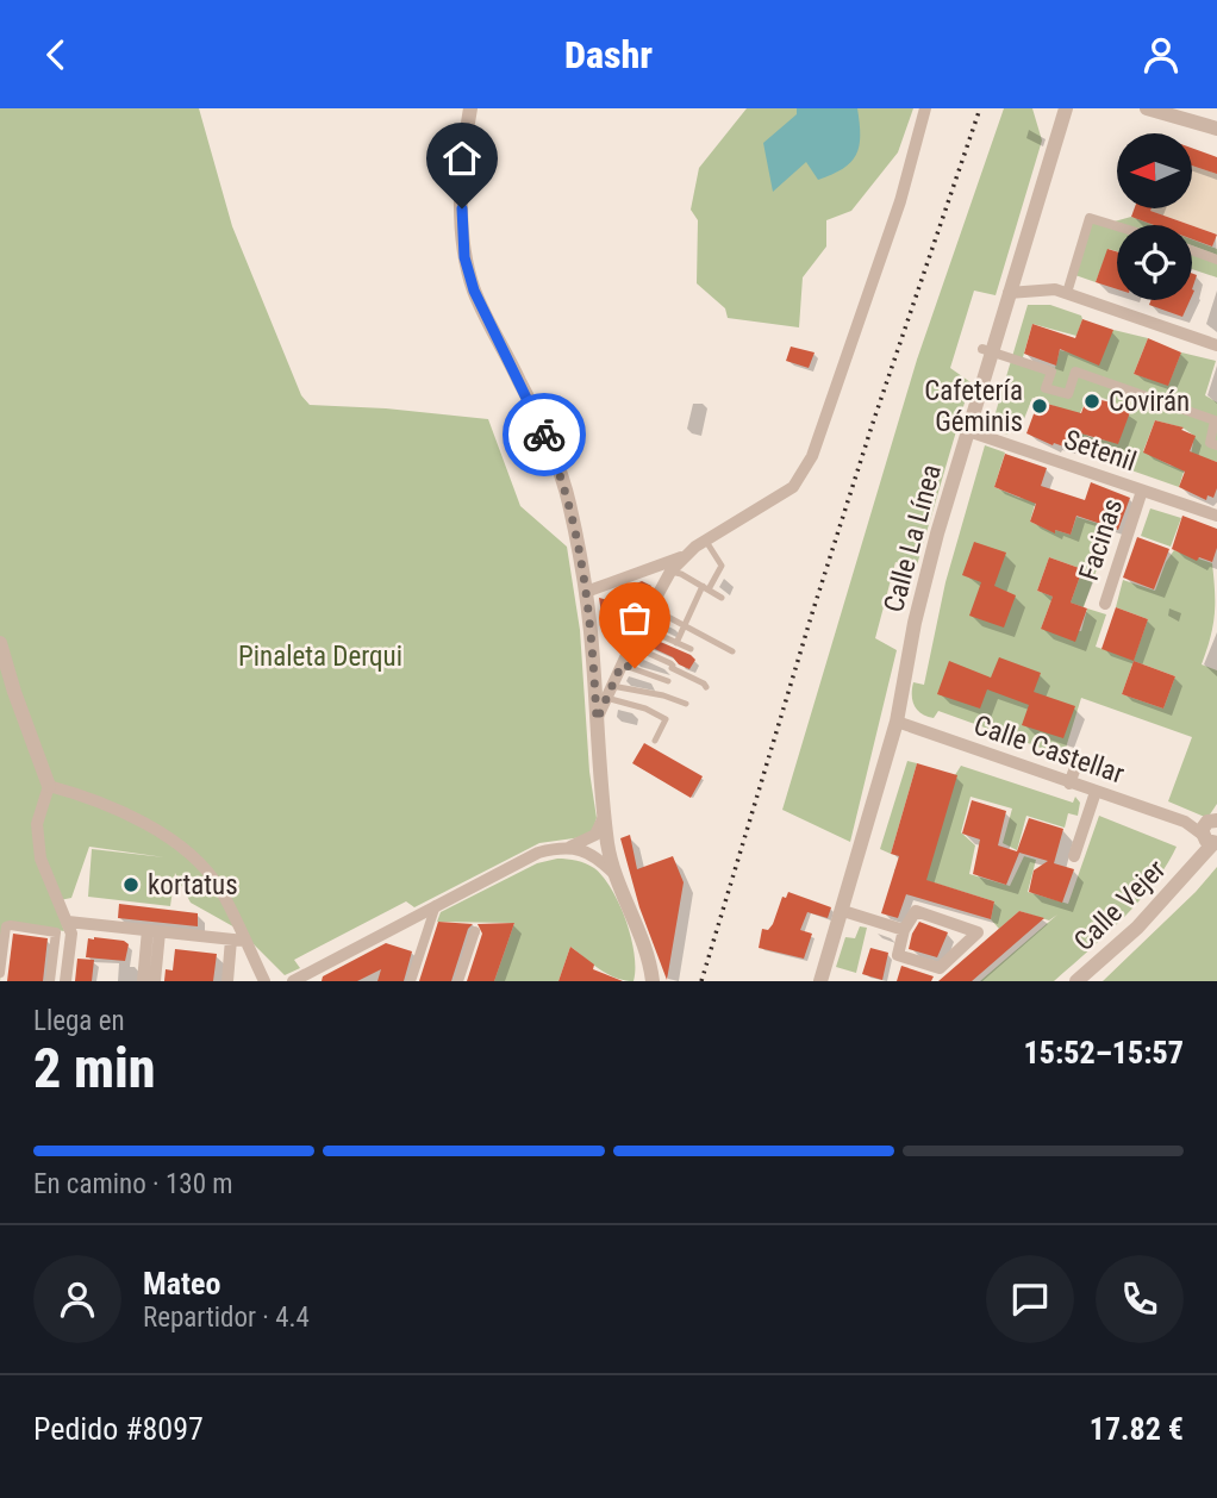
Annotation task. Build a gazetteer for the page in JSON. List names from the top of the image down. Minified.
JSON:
{"streets":{"street":["Setenil","Calle La Línea","Facinas","Calle Castellar","Calle Vejer"]},"crossings":[["Setenil","Calle La Línea"],["Setenil","Facinas"],["Calle La Línea","Calle Castellar"],["Calle Castellar","Calle Vejer"]],"parks":["Pinaleta Derqui"],"places":["Covirán","Cafetería Géminis","kortatus"],"north":"left","page":{"header":"Dashr","heading":["2 min","Llega en","15:52–15:57"],"panel":["Mateo","Repartidor · 4.4","Pedido #8097","17.82 €"],"bar":"En camino · 130 m"}}
